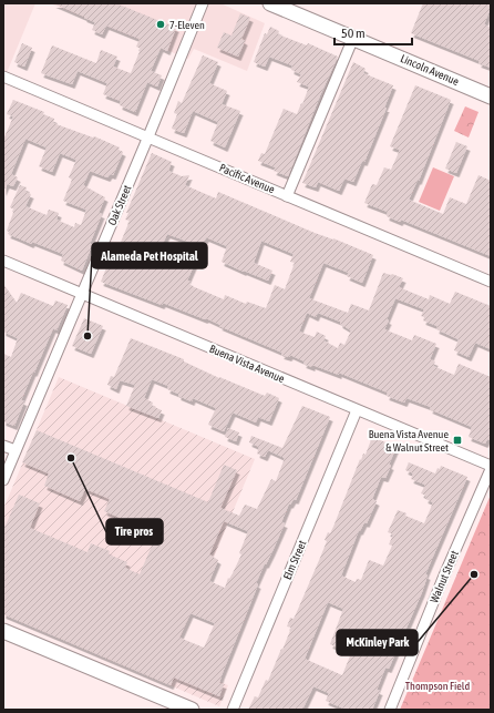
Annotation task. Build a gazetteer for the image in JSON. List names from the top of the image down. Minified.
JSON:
{"streets":{"main road":["Lincoln Avenue"],"street":["Pacific Avenue","Oak Street","Buena Vista Avenue","Elm Street","Walnut Street"]},"crossings":[["Pacific Avenue","Oak Street"],["Oak Street","Buena Vista Avenue"],["Buena Vista Avenue","Elm Street"],["Buena Vista Avenue","Walnut Street"]],"parks":["Thompson Field"],"places":{"other":["7-Eleven","Alameda Pet Hospital","Tire pros","McKinley Park"],"transit":["Buena Vista Avenue & Walnut Street"]},"scale_bar":"50 m"}
